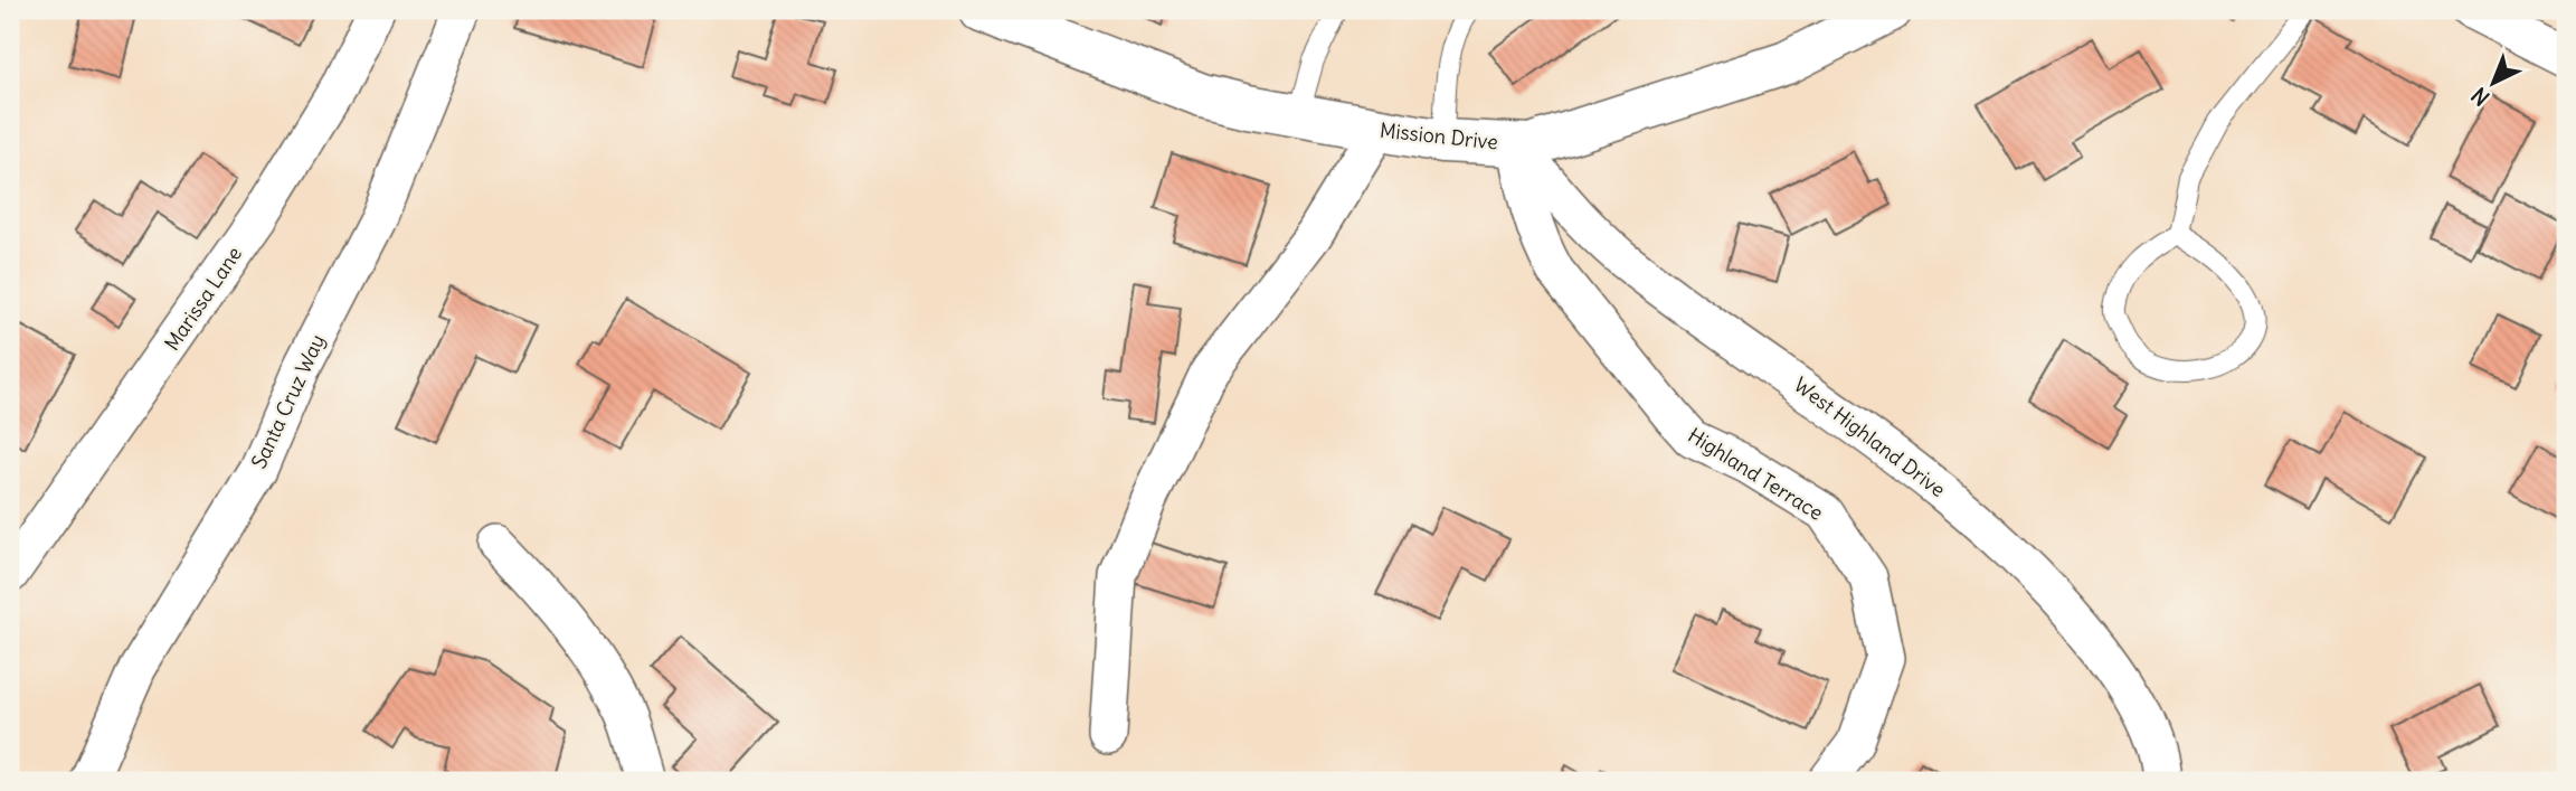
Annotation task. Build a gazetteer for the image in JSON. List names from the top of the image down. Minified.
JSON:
{"streets":{"street":["Mission Drive","Marissa Lane","Santa Cruz Way","West Highland Drive","Highland Terrace"]},"crossings":[["Mission Drive","West Highland Drive"],["Mission Drive","Highland Terrace"],["West Highland Drive","Highland Terrace"]],"north":"bottom left"}
